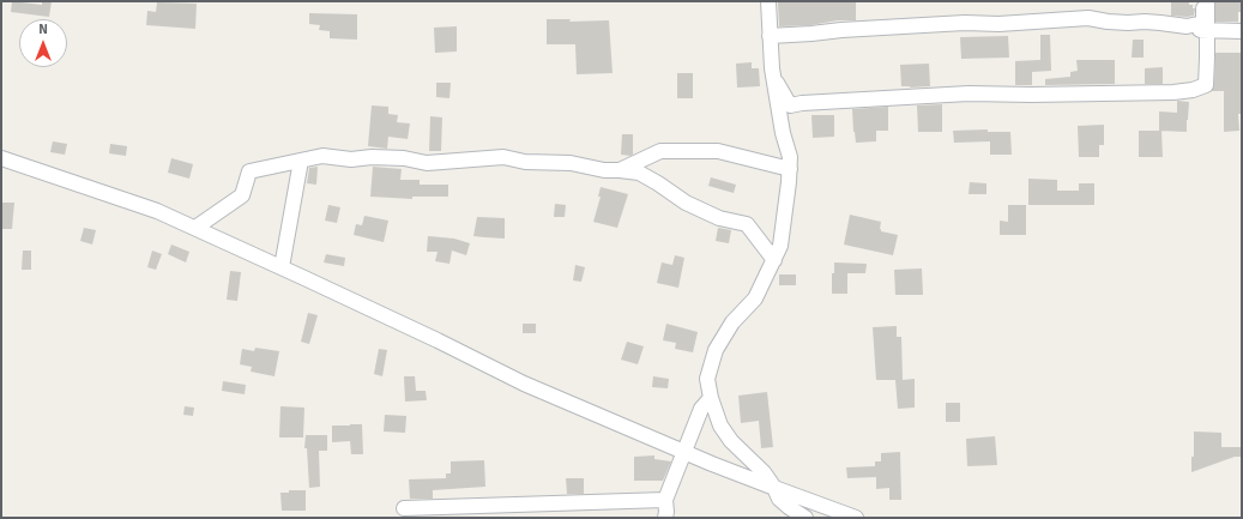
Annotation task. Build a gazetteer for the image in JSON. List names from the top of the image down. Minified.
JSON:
{"north":"top"}
